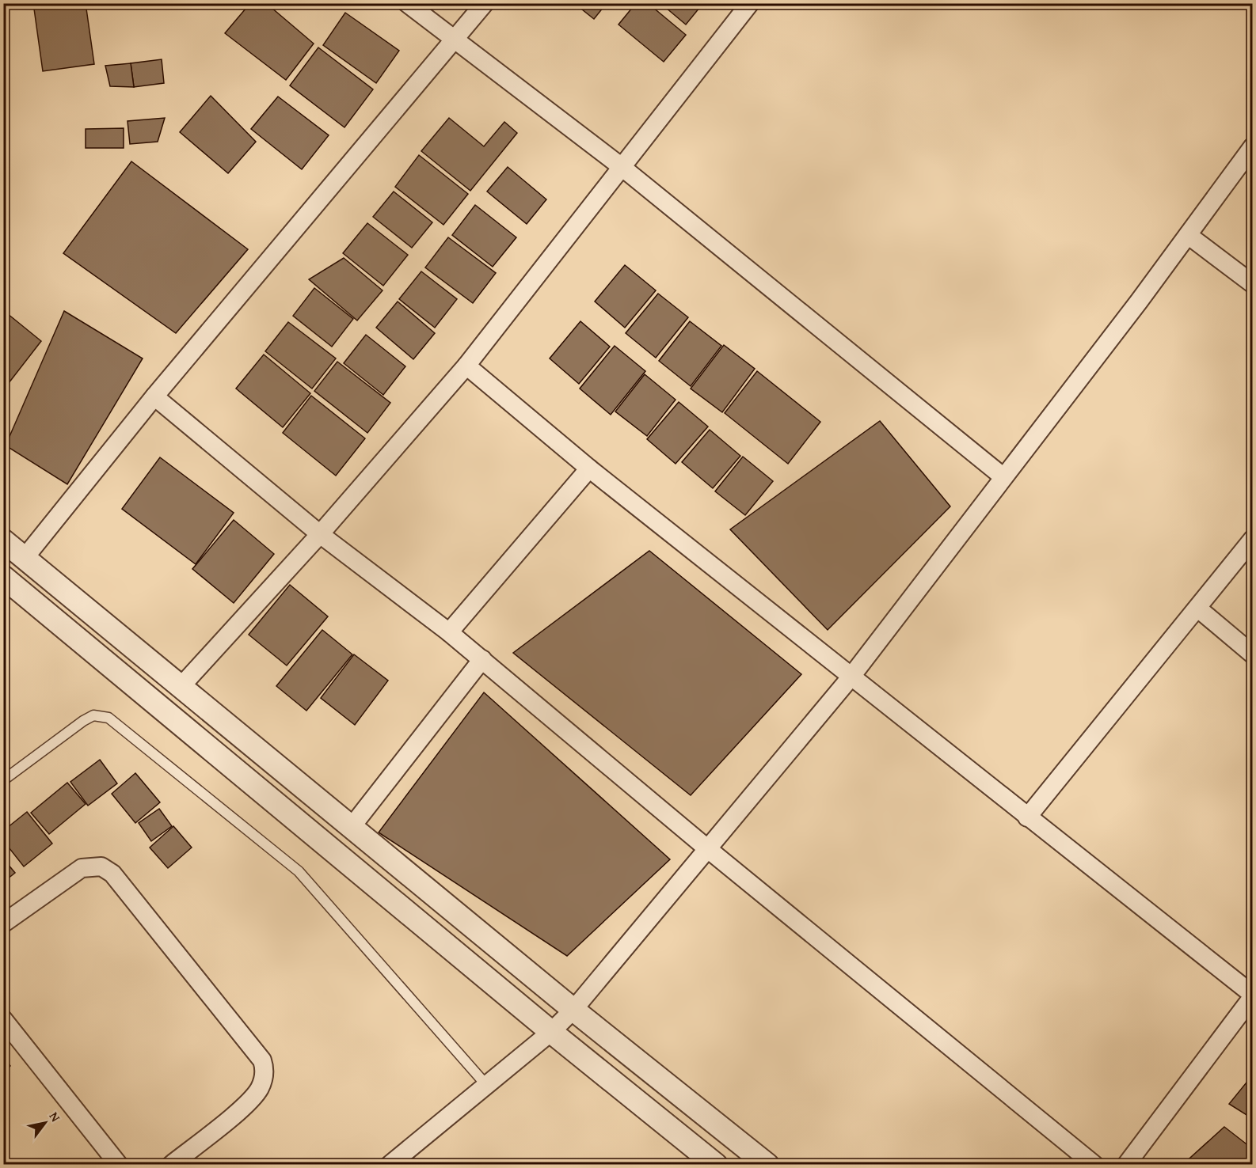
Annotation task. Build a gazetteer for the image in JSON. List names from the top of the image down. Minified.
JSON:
{"north":"top right"}
